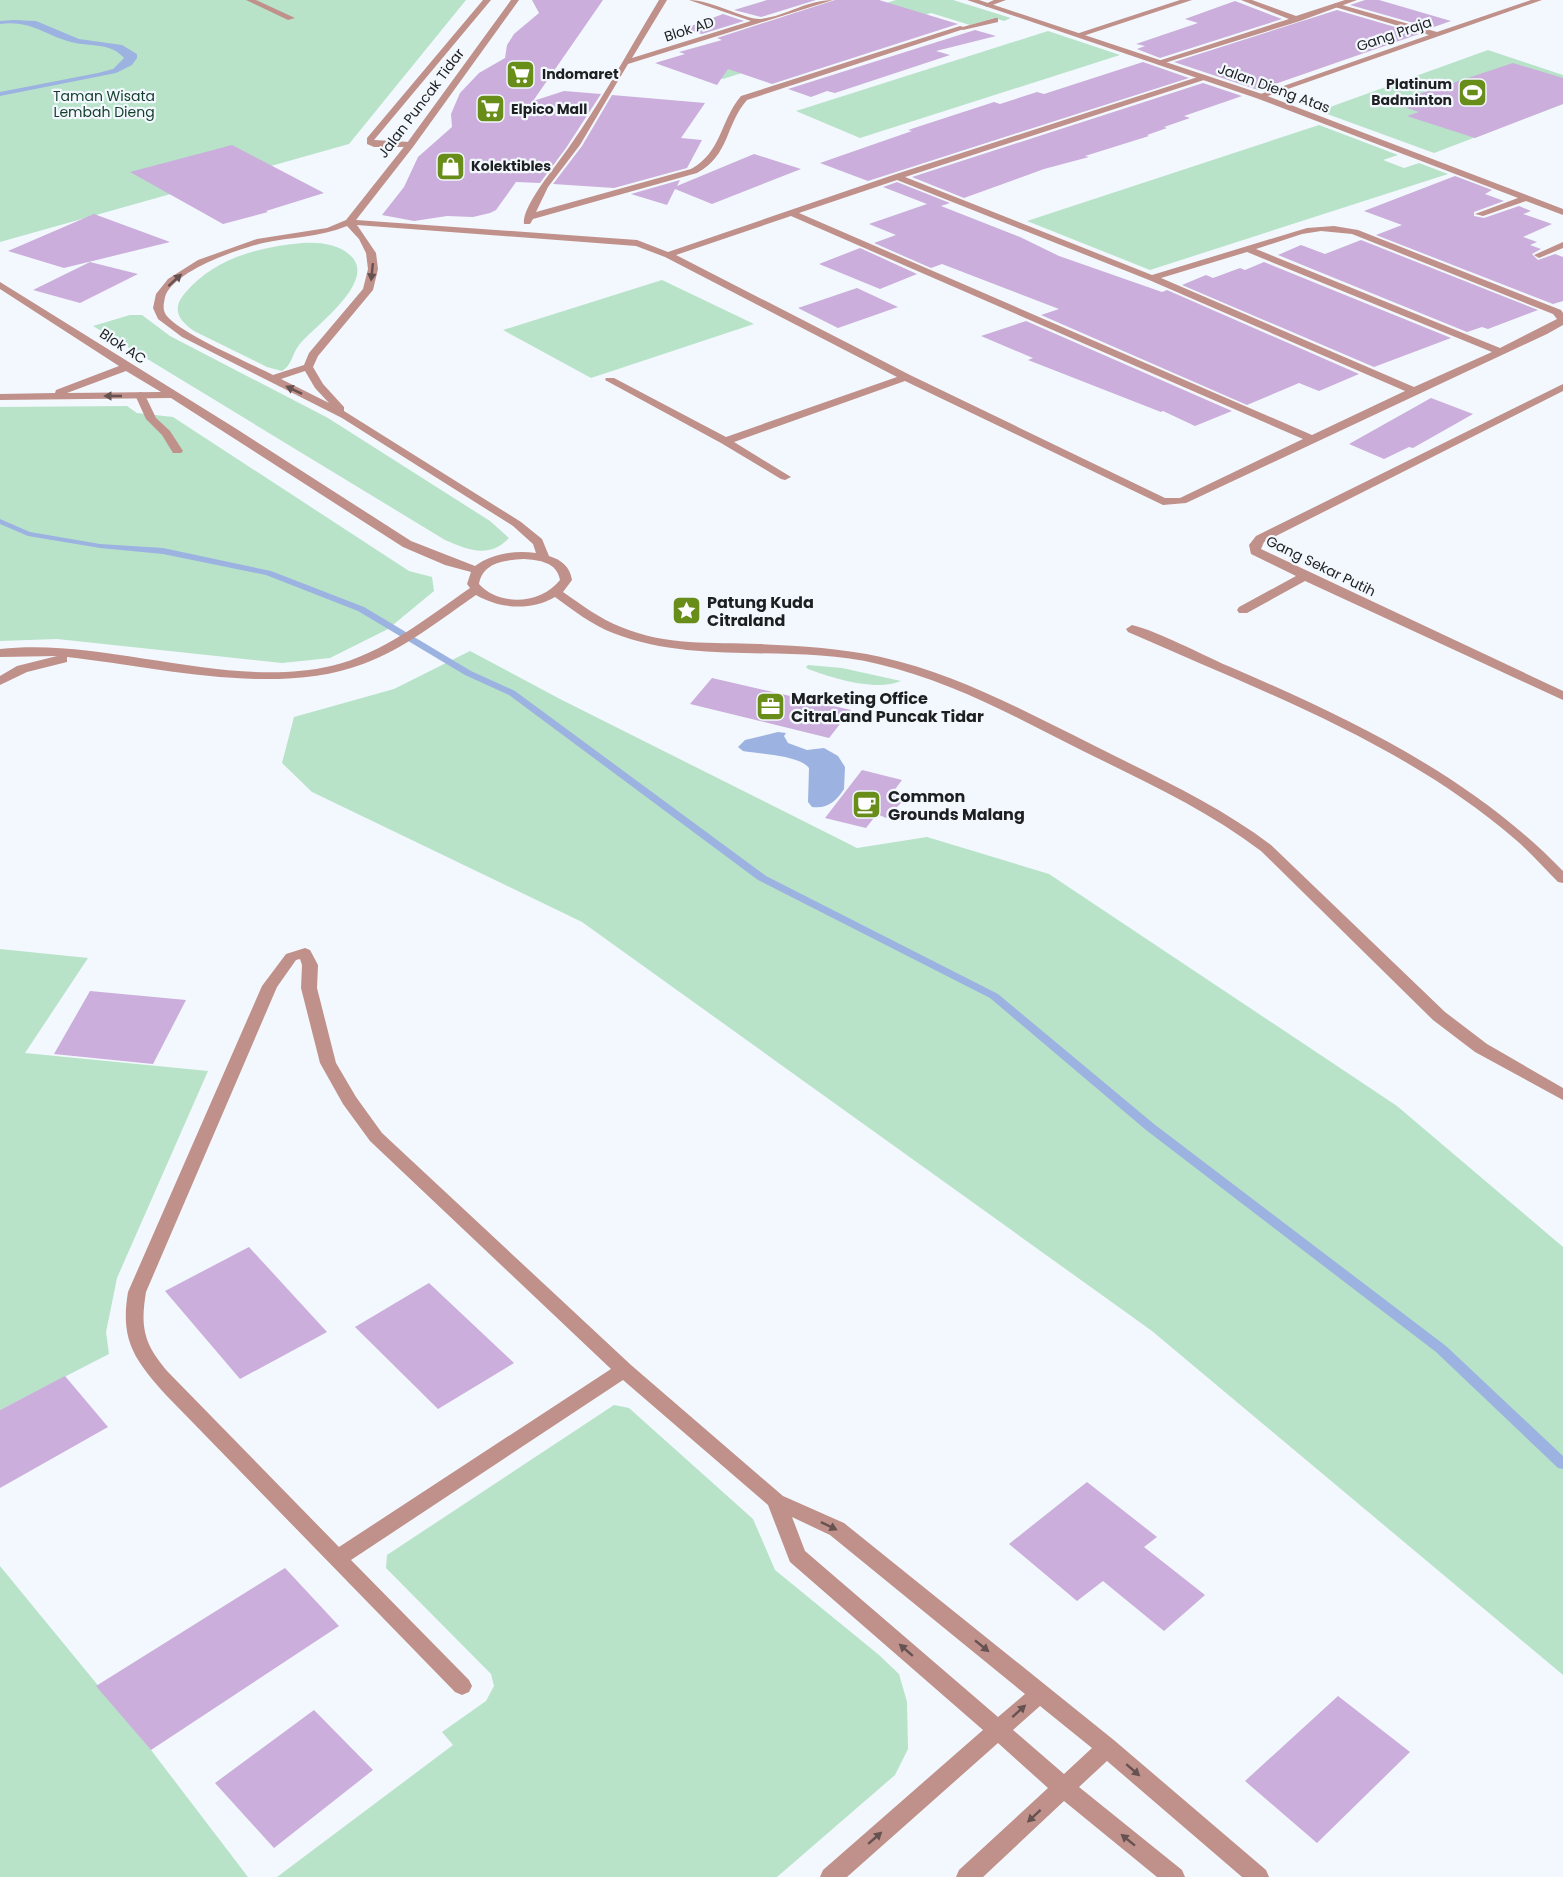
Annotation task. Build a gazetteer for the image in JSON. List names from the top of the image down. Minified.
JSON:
{"streets":{"street":["Blok AD","Gang Praja","Jalan Dieng Atas","Jalan Puncak Tidar","Blok AC","Gang Sekar Putih"]},"crossings":[["Gang Praja","Jalan Dieng Atas"]],"parks":["Taman Wisata Lembah Dieng"],"places":{"supermarket":["Indomaret","Elpico Mall"],"sports":["Platinum Badminton"],"shop":["Kolektibles"],"place":["Patung Kuda Citraland"],"office":["Marketing Office CitraLand Puncak Tidar"],"cafe":["Common Grounds Malang"]}}
